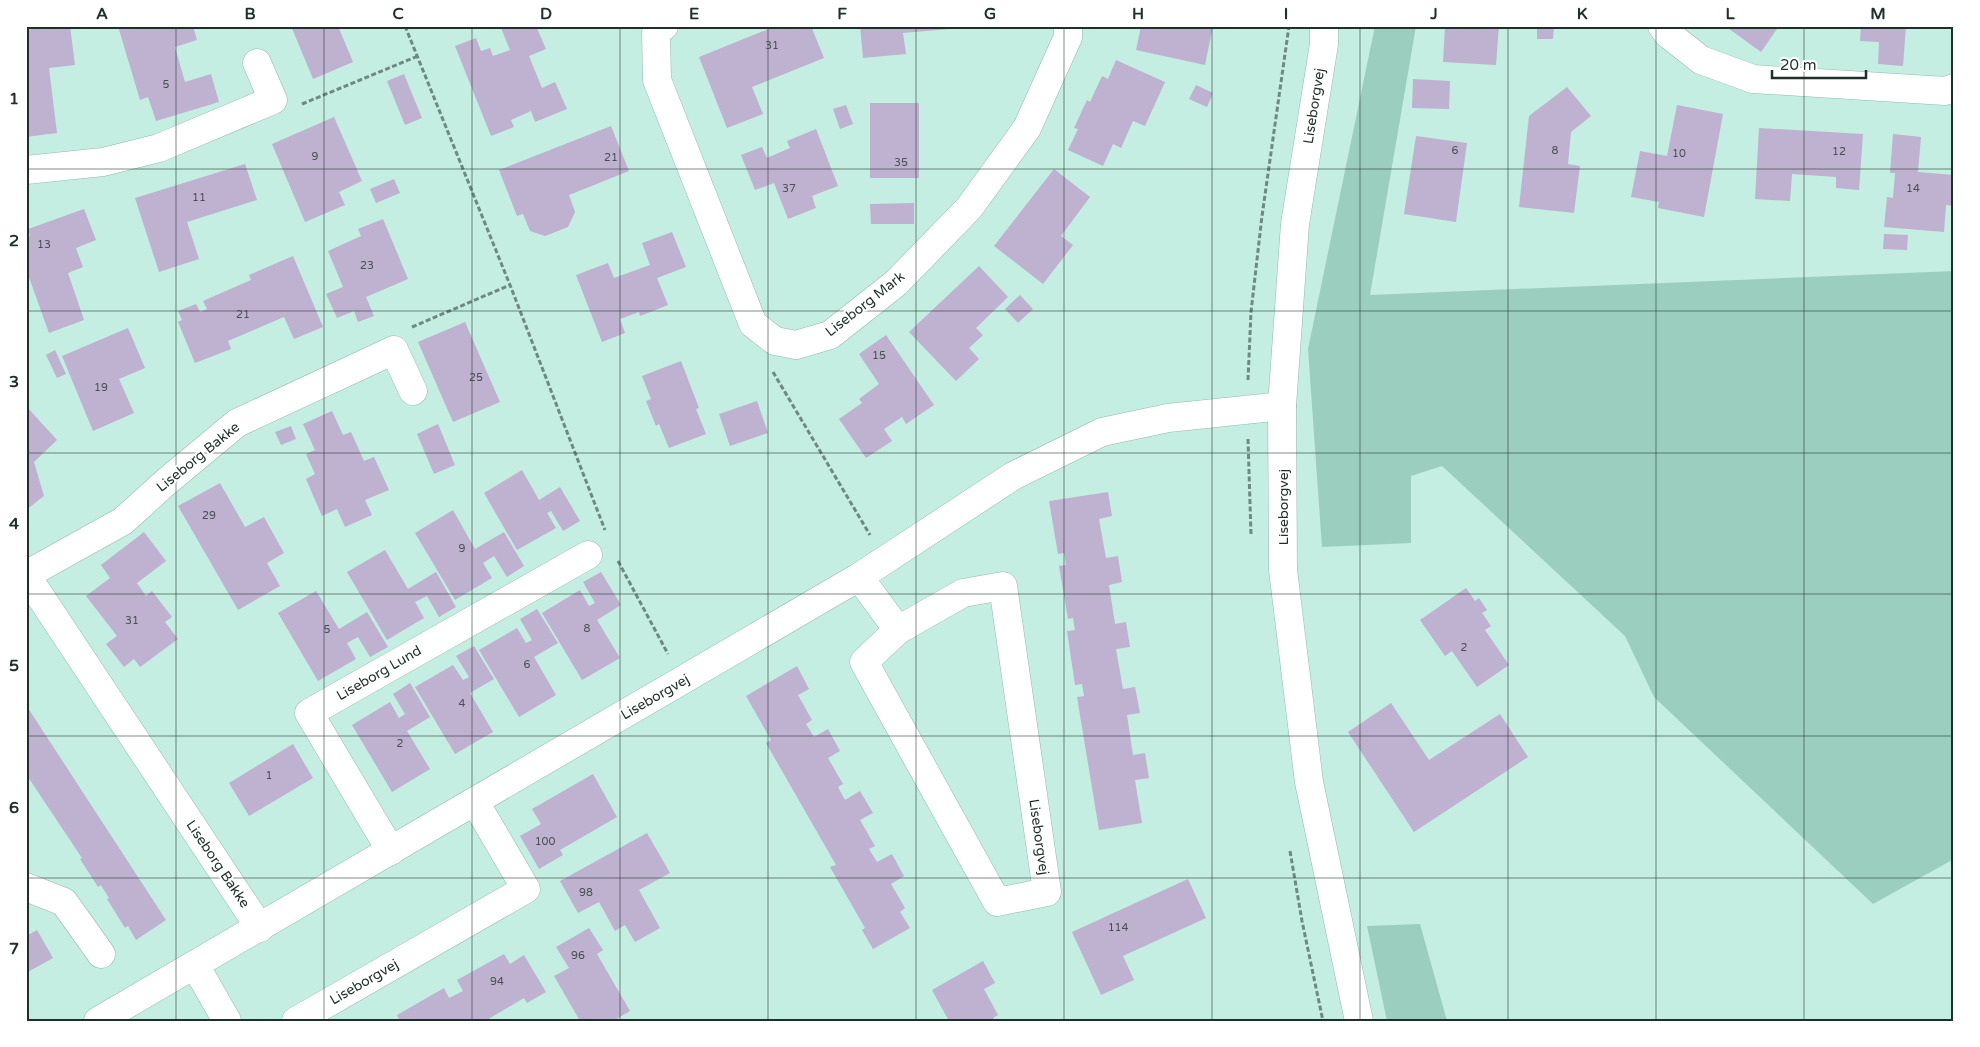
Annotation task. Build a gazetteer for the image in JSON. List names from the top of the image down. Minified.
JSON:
{"streets":{"street":["Liseborgvej","Liseborg Mark","Liseborg Bakke","Liseborg Lund"]},"crossings":[["Liseborgvej","Liseborg Bakke"],["Liseborgvej","Liseborg Lund"]],"house_numbers":["31","5","6","8","12","10","9","21","35","37","14","11","13","23","21","15","25","19","29","9","31","8","5","2","6","4","2","1","100","98","114","96","94"],"scale_bar":"20 m","grid":{"columns":["A","B","C","D","E","F","G","H","I","J","K","L","M"],"rows":["1","2","3","4","5","6","7"]}}
